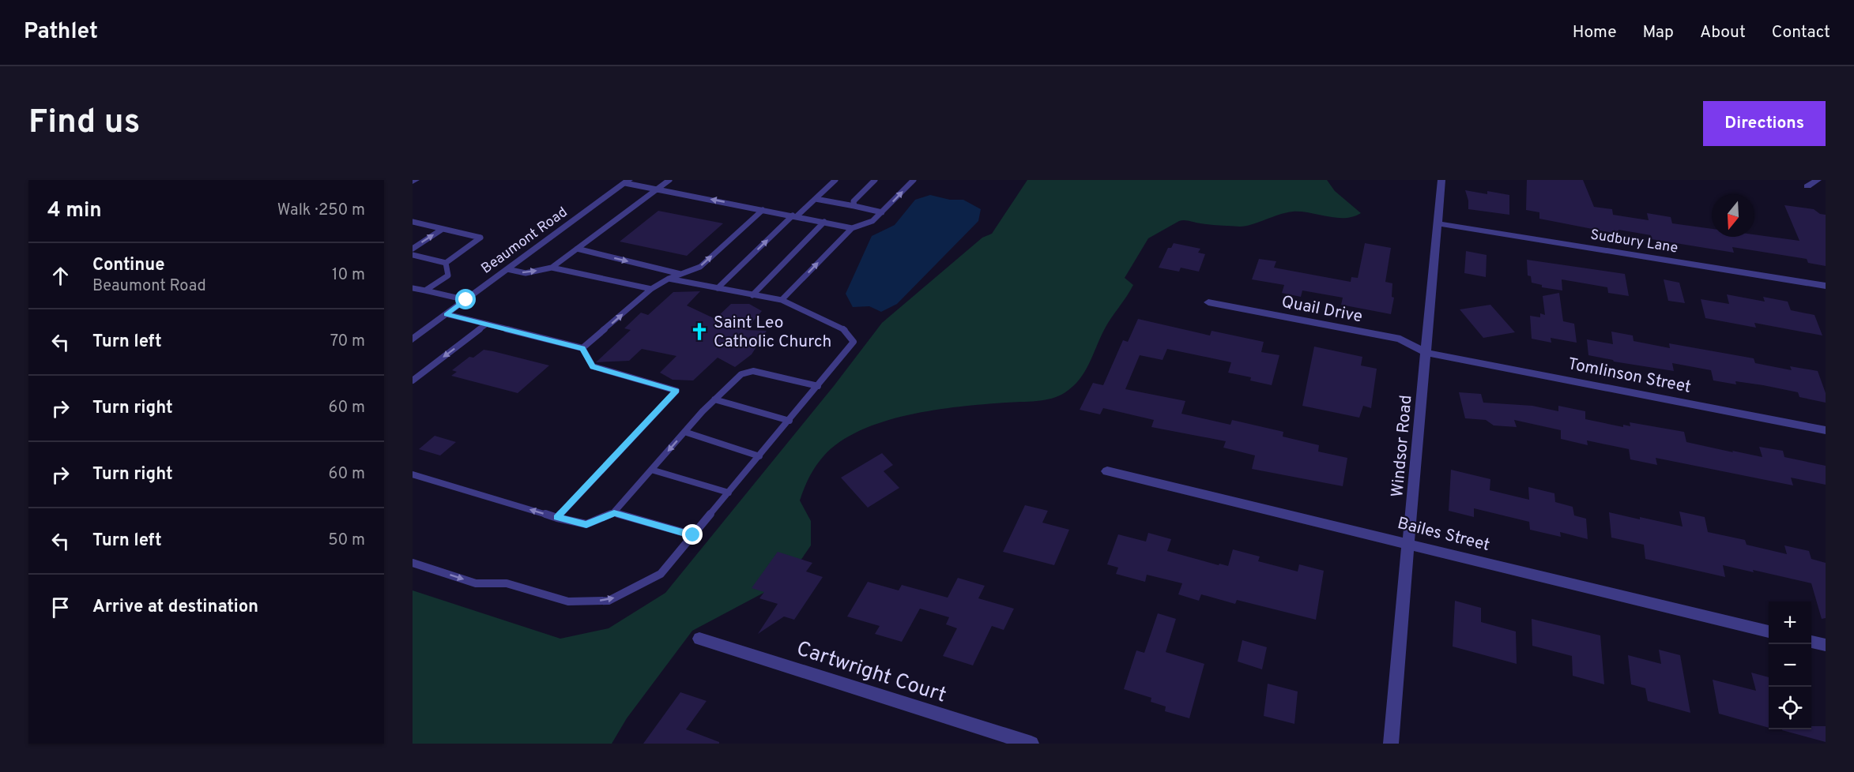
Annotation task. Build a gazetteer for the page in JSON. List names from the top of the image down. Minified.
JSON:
{"streets":{"street":["Beaumont Road","Sudbury Lane","Quail Drive","Tomlinson Street","Windsor Road","Bailes Street","Cartwright Court"]},"crossings":[["Sudbury Lane","Windsor Road"],["Quail Drive","Tomlinson Street"],["Quail Drive","Windsor Road"],["Tomlinson Street","Windsor Road"],["Windsor Road","Bailes Street"]],"places":{"church":["Saint Leo Catholic Church"]},"north":"bottom","page":{"header":"Pathlet","nav":["Home","Map","About","Contact"],"buttons":"Directions","title":"Find us","heading":["4 min","Walk · 250 m"],"list":[["Continue","Beaumont Road","10 m"],["Turn left","70 m"],["Turn right","60 m"],["Turn right","60 m"],["Turn left","50 m"],"Arrive at destination"],"map_buttons":["+","−"]}}
